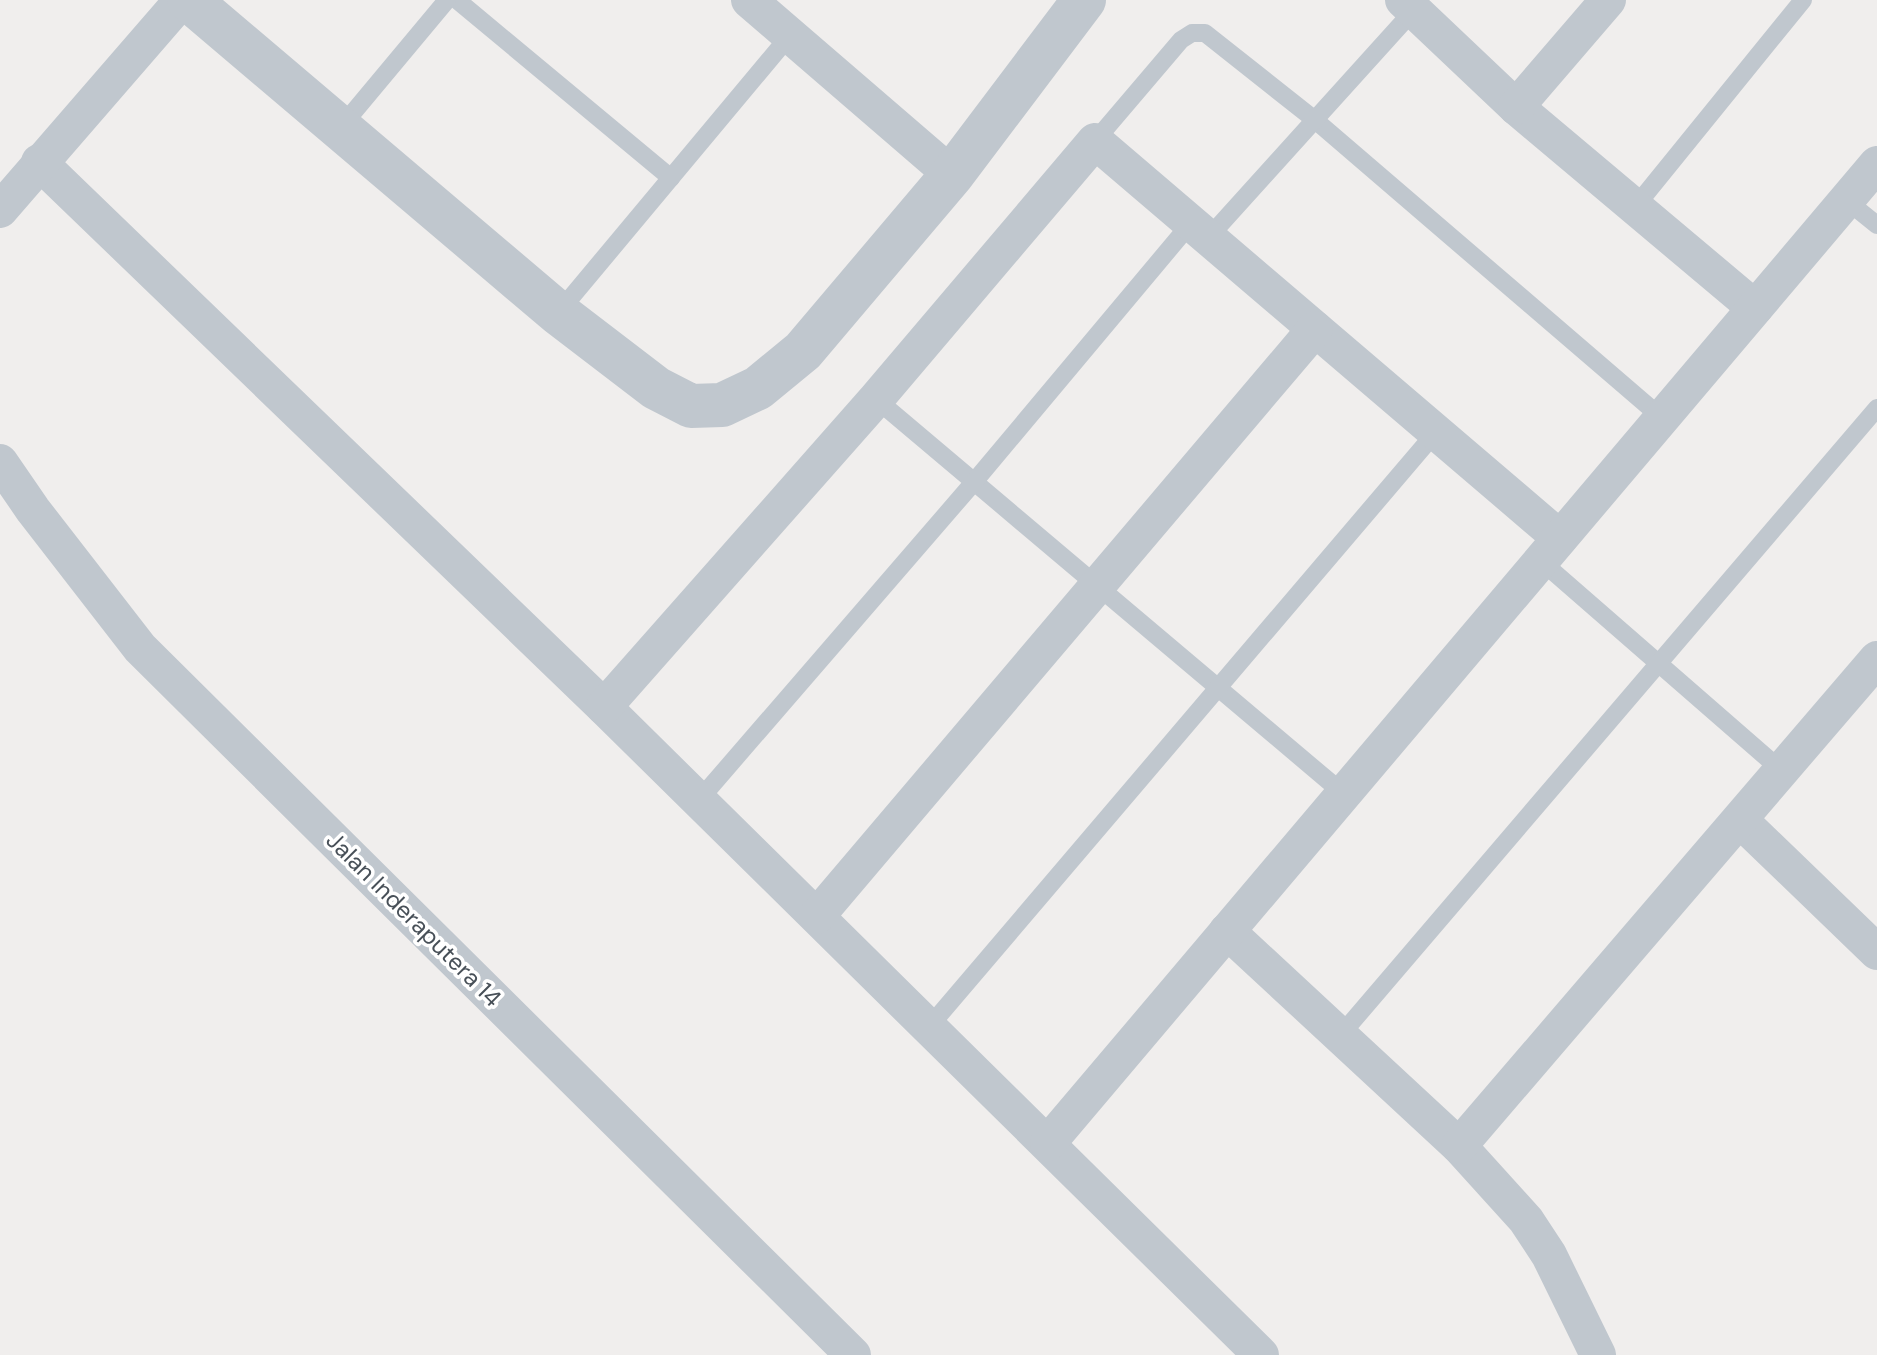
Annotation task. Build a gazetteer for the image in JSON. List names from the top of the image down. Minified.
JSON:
{"streets":{"street":["Jalan Inderaputera 14"]}}
